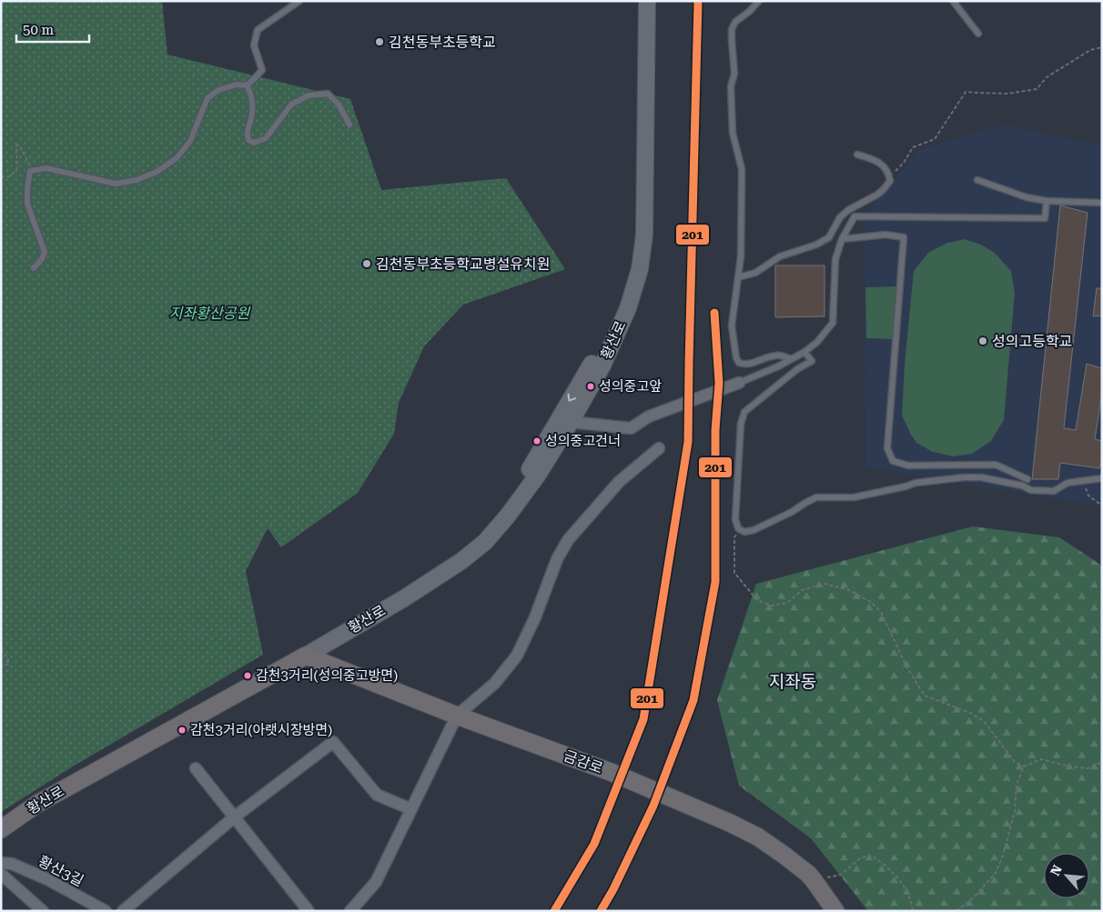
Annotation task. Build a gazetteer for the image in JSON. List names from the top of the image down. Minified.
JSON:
{"streets":{"main road":["황산로","금감로"],"street":["황산3길"]},"crossings":[["황산로","금감로"]],"districts":["지좌동"],"parks":["지좌황산공원"],"places":["김천동부초등학교","김천동부초등학교병설유치원","성의고등학교","성의중고앞","성의중고건너","감천3거리(성의중고방면)","감천3거리(아랫시장방면)"],"lines":["transit line 201"],"scale_bar":"50 m","north":"top left"}
